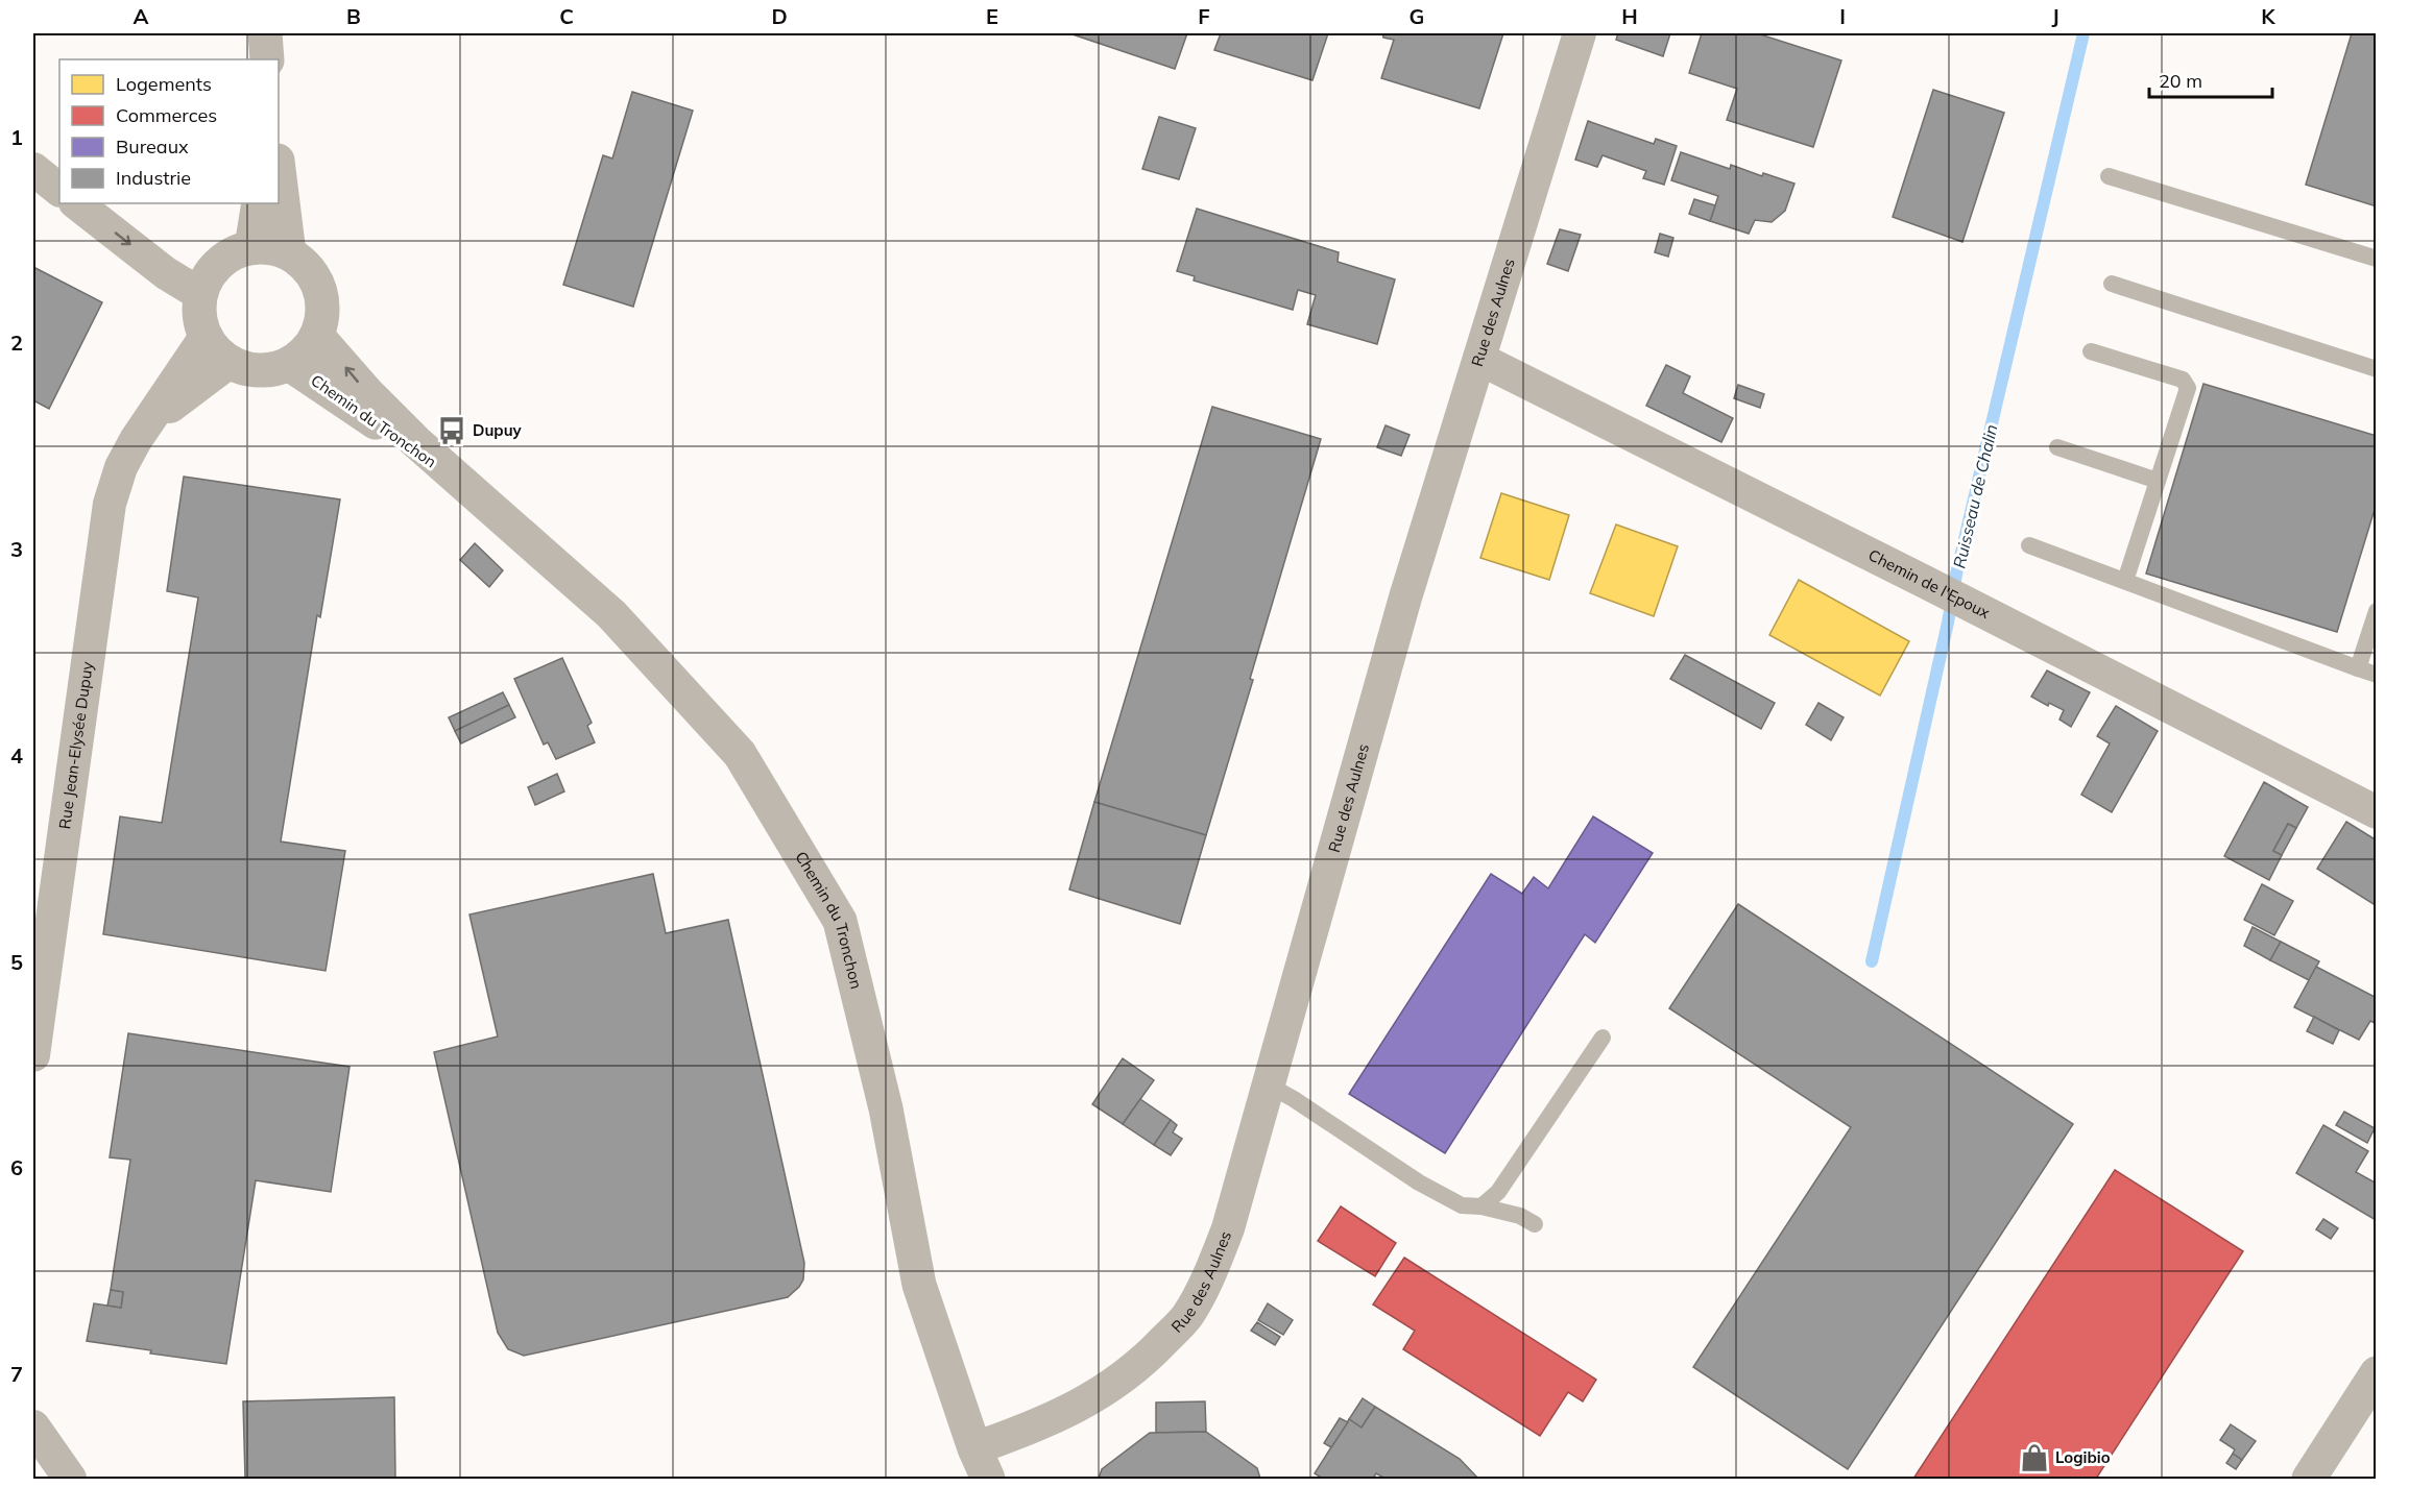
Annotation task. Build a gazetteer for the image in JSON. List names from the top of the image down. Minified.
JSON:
{"streets":{"street":["Rue des Aulnes","Chemin du Tronchon","Chemin de l'Epoux","Rue Jean-Elysée Dupuy"]},"crossings":[["Rue des Aulnes","Chemin du Tronchon"],["Rue des Aulnes","Chemin de l'Epoux"],["Chemin du Tronchon","Rue Jean-Elysée Dupuy"]],"water":["Ruisseau de Chalin"],"places":{"bus stop":["Dupuy"],"shop":["Logibio"]},"legend":["Logements","Commerces","Bureaux","Industrie"],"scale_bar":"20 m","grid":{"columns":["A","B","C","D","E","F","G","H","I","J","K"],"rows":["1","2","3","4","5","6","7"]}}
